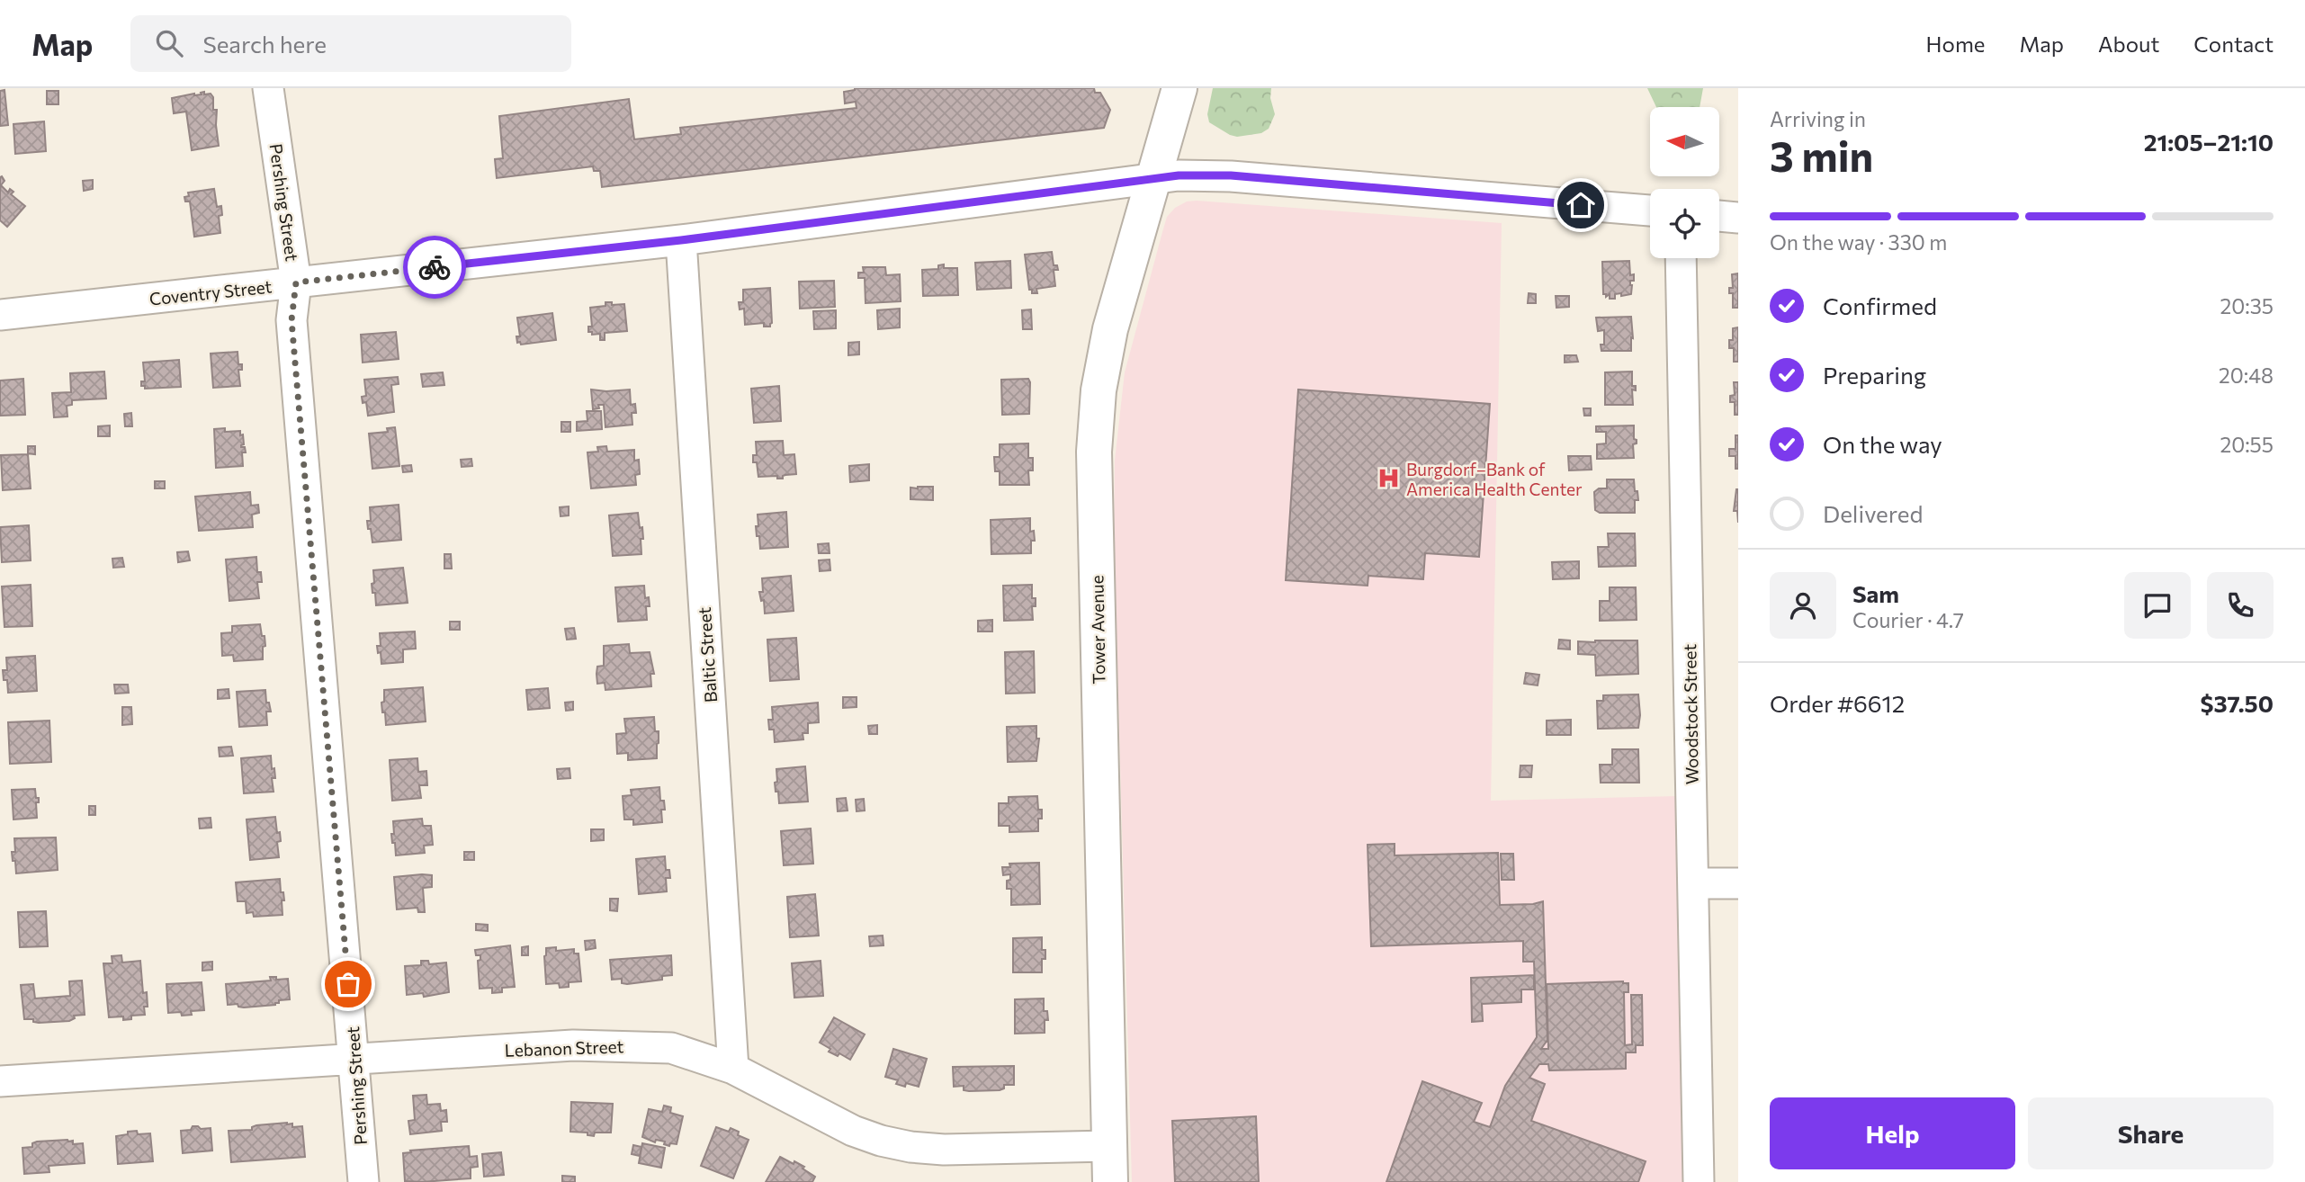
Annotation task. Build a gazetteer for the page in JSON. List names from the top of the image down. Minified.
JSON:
{"streets":{"main road":["Tower Avenue"],"street":["Pershing Street","Coventry Street","Baltic Street","Woodstock Street","Lebanon Street"]},"crossings":[["Pershing Street","Coventry Street"],["Pershing Street","Lebanon Street"],["Coventry Street","Tower Avenue"],["Coventry Street","Baltic Street"],["Tower Avenue","Lebanon Street"],["Baltic Street","Lebanon Street"]],"places":{"hospital":["Burgdorf–Bank of America Health Center"]},"north":"left","page":{"header":"Map","search":"Search here","nav":["Home","Map","About","Contact"],"heading":["3 min","Arriving in","21:05–21:10"],"panel":["Sam","Courier · 4.7","Order #6612","$37.50"],"bar":"On the way · 330 m","list":[["Confirmed","20:35"],["Preparing","20:48"],["On the way","20:55"],"Delivered"],"buttons":["Help","Share"]}}
